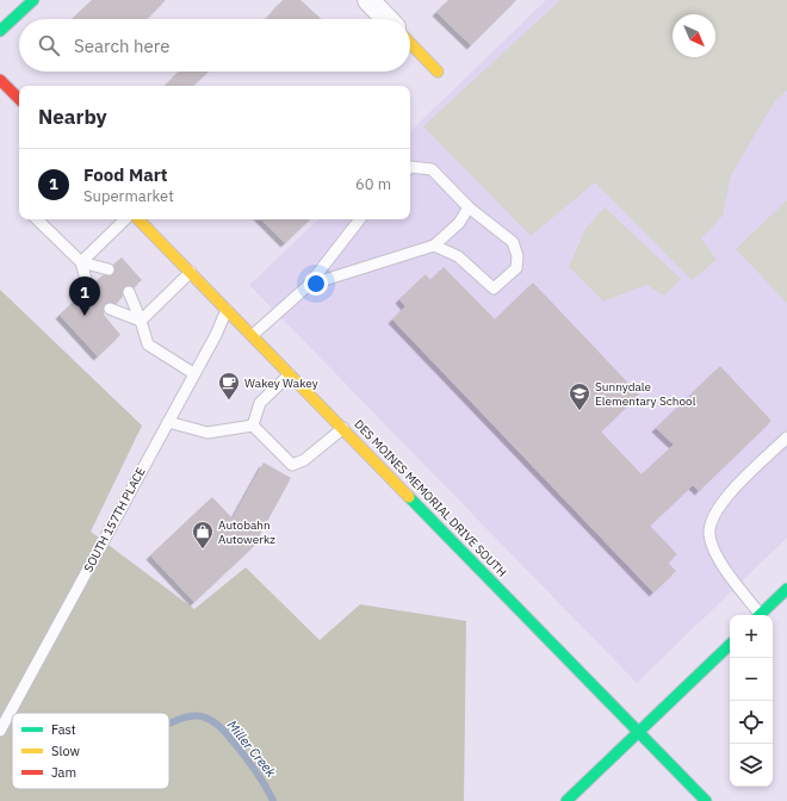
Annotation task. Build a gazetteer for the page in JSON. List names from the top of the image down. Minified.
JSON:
{"streets":{"main road":["DES MOINES MEMORIAL DRIVE SOUTH"],"lane":["SOUTH 157TH PLACE"]},"crossings":[["DES MOINES MEMORIAL DRIVE SOUTH","SOUTH 157TH PLACE"]],"water":["Miller Creek"],"places":{"cafe":["Wakey Wakey"],"school or university":["Sunnydale Elementary School"],"shop":["Autobahn Autowerkz"]},"legend":["Fast","Slow","Jam"],"north":"bottom right","page":{"search":"Search here","heading":"Nearby","list":[{"mark":"1","name":"Food Mart","note":"Supermarket","value":"60 m"}],"pins":"1","map_buttons":["+","−"]}}
